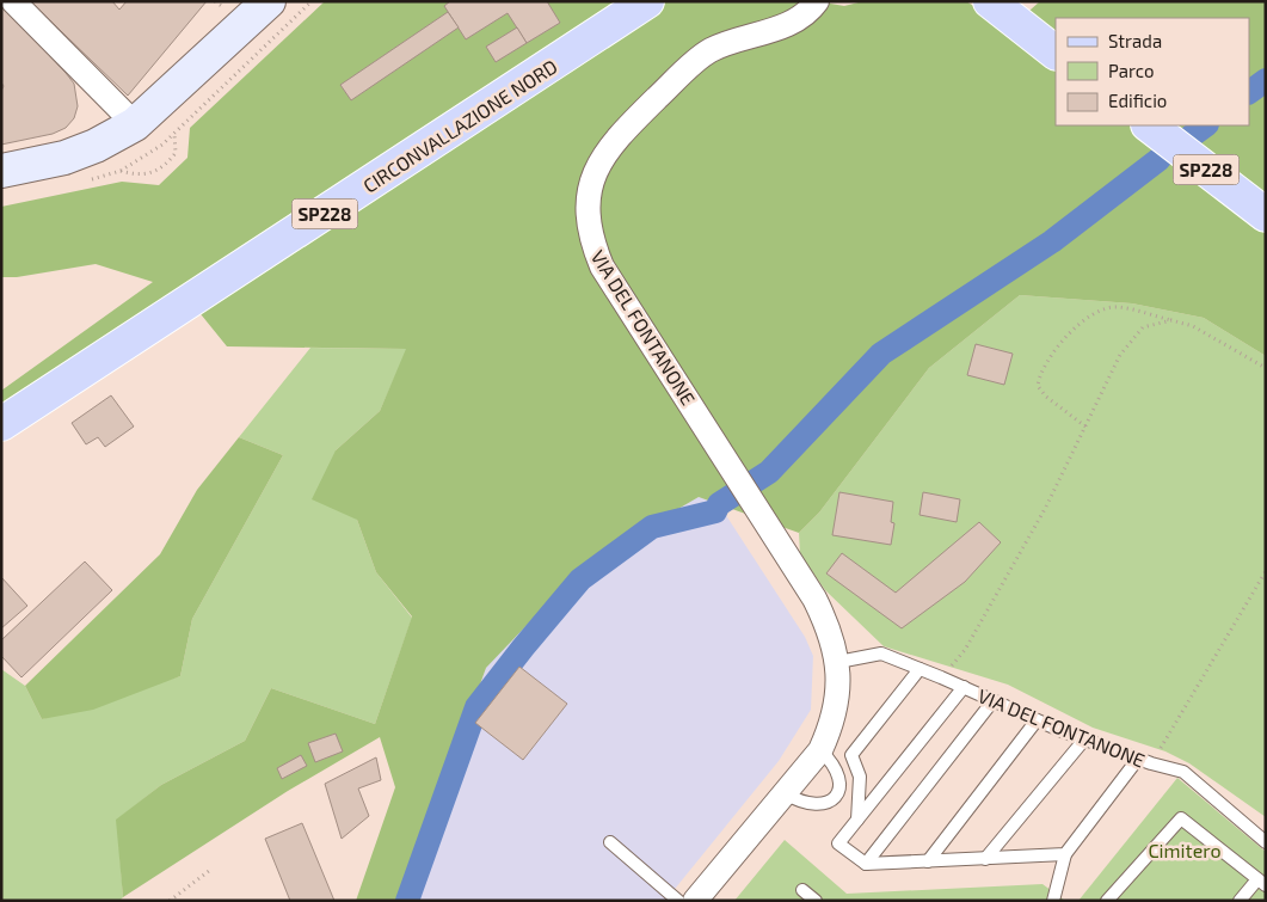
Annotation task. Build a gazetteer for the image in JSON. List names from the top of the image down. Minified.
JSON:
{"streets":{"main road":["CIRCONVALLAZIONE NORD","SP228"],"street":["VIA DEL FONTANONE"]},"parks":["Cimitero"],"legend":["Strada","Parco","Edificio"]}
